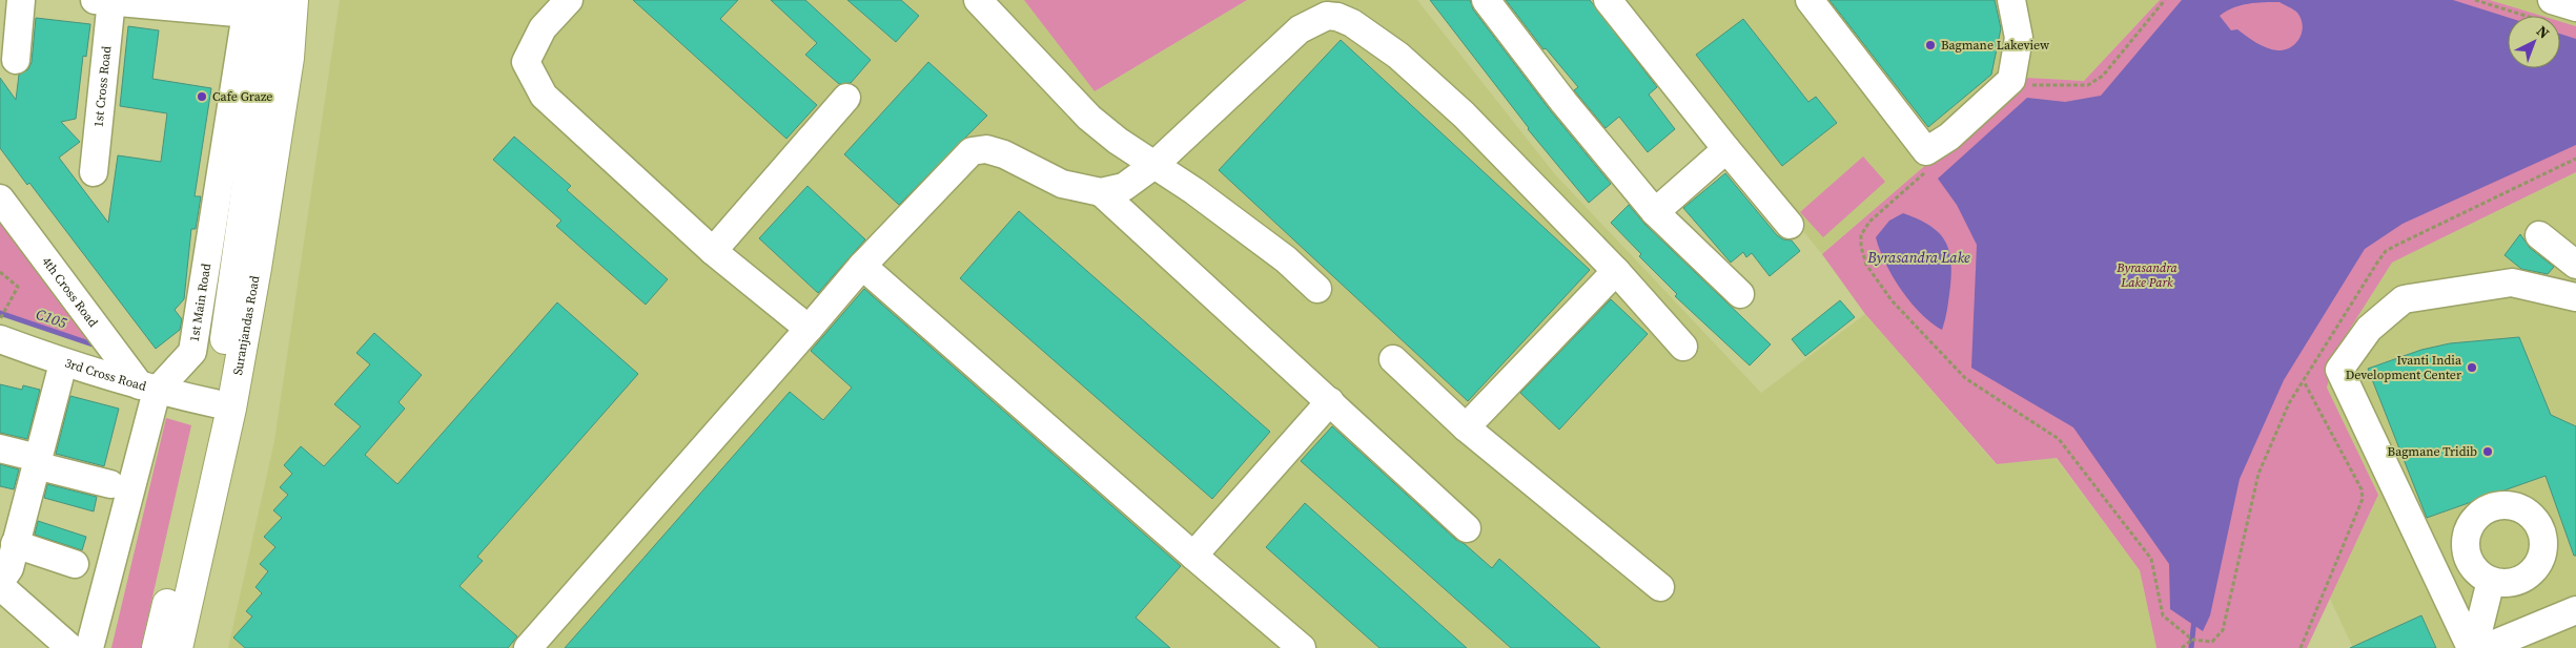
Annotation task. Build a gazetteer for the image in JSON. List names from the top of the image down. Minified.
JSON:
{"streets":{"main road":["Suranjandas Road"],"street":["1st Cross Road","4th Cross Road","1st Main Road","3rd Cross Road"]},"crossings":[["4th Cross Road","1st Main Road"],["4th Cross Road","3rd Cross Road"],["1st Main Road","Suranjandas Road"],["1st Main Road","3rd Cross Road"],["Suranjandas Road","3rd Cross Road"]],"water":["Byrasandra Lake","C105"],"parks":["Byrasandra Lake Park"],"places":["Bagmane Lakeview","Cafe Graze","Ivanti India Development Center","Bagmane Tridib"],"north":"top right"}
